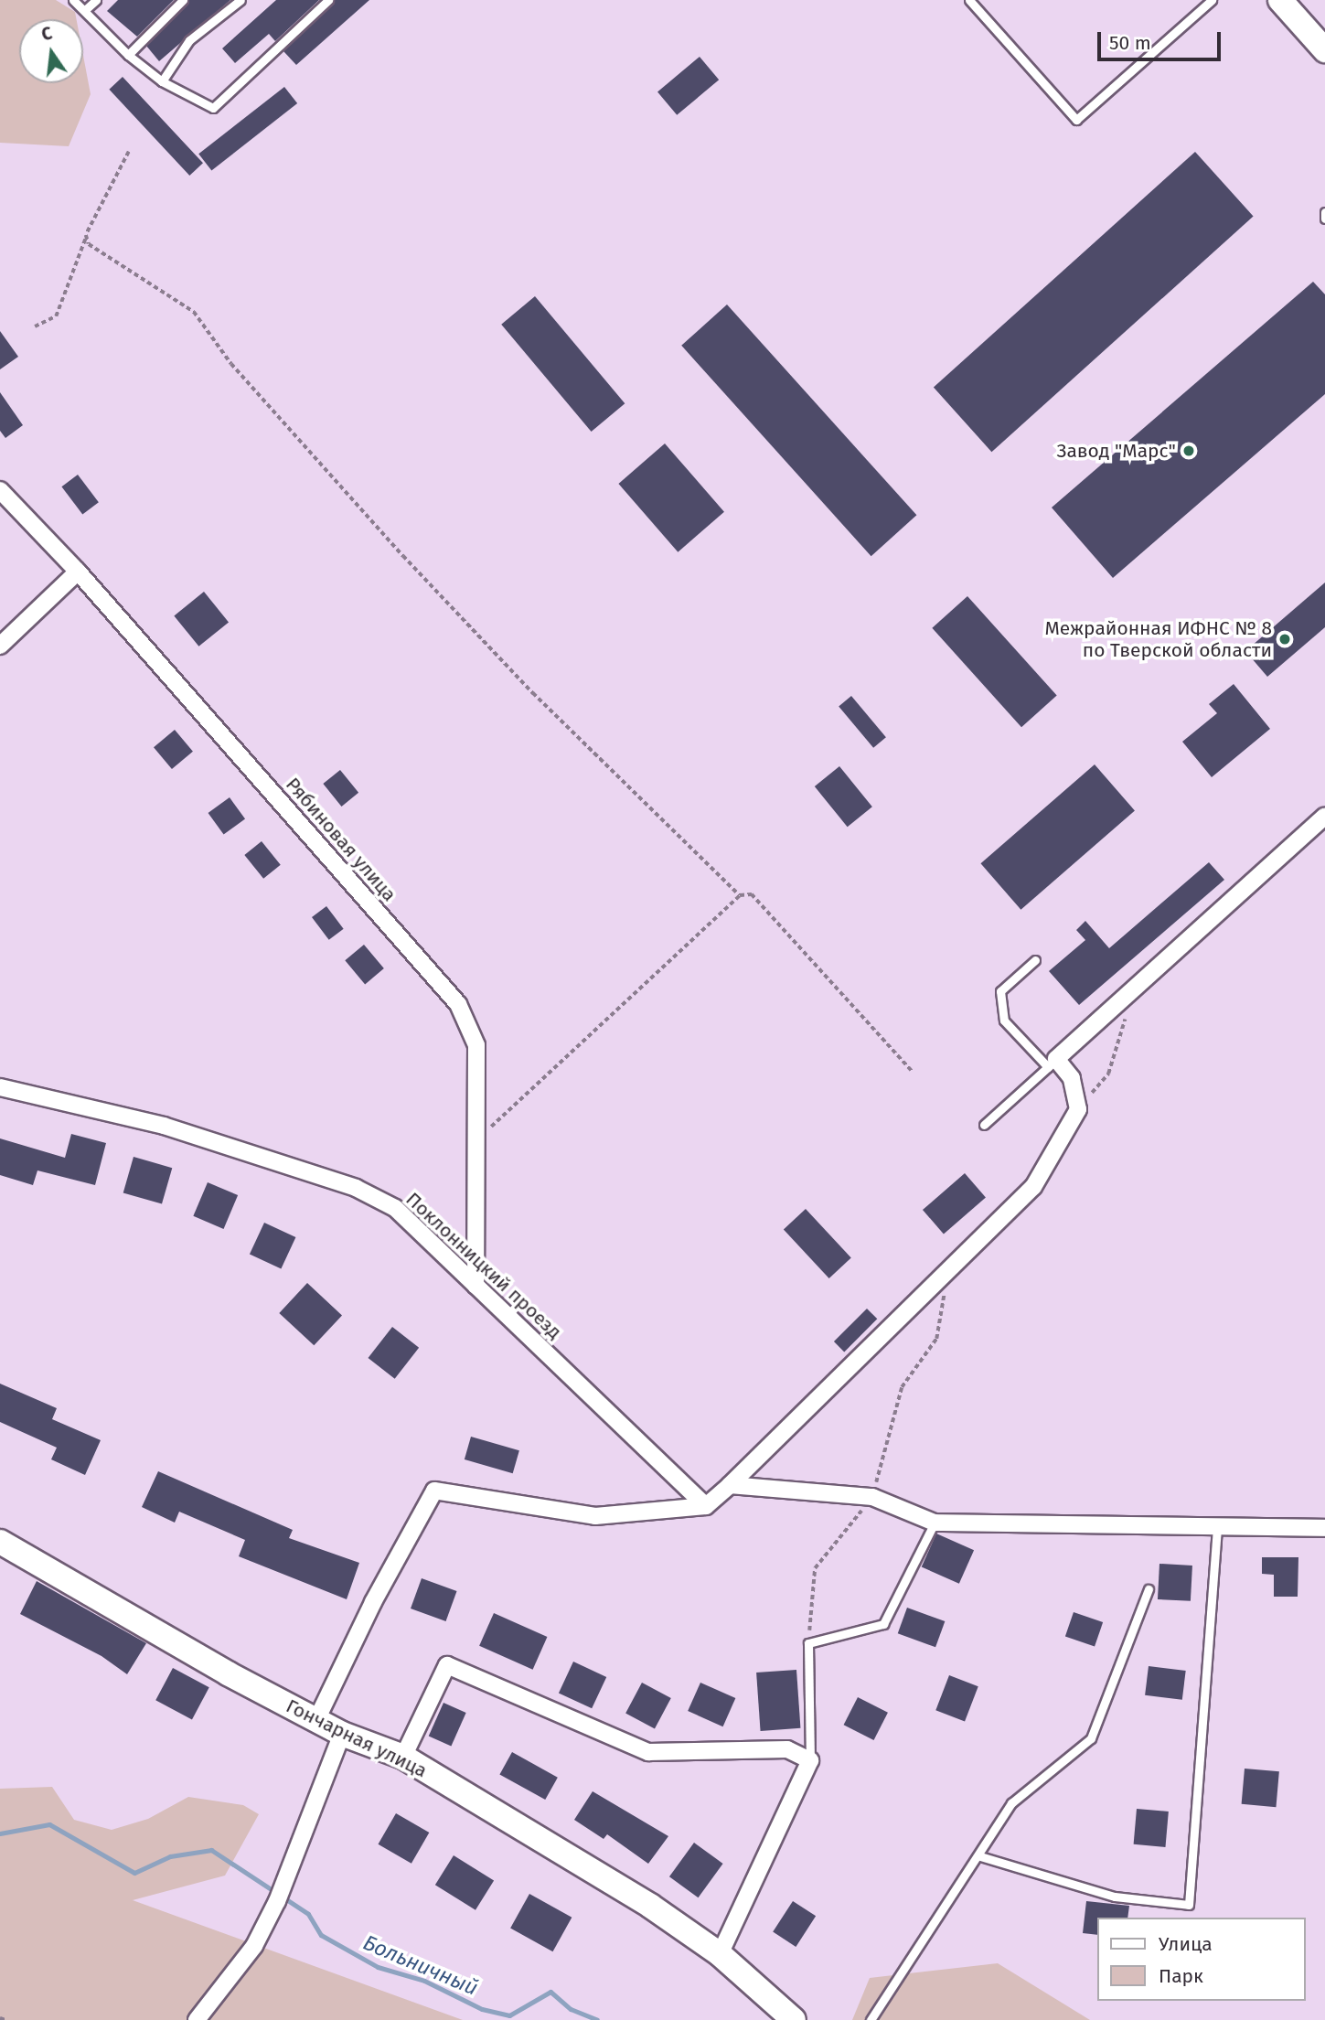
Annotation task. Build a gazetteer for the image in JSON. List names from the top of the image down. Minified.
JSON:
{"streets":{"street":["Рябиновая улица","Поклонницкий проезд","Гончарная улица"]},"crossings":[["Рябиновая улица","Поклонницкий проезд"]],"water":["Больничный"],"places":["Завод \"Марс\"","Межрайонная ИФНС № 8 по Тверской области"],"legend":["Улица","Парк"],"scale_bar":"50 m","north":"top"}
